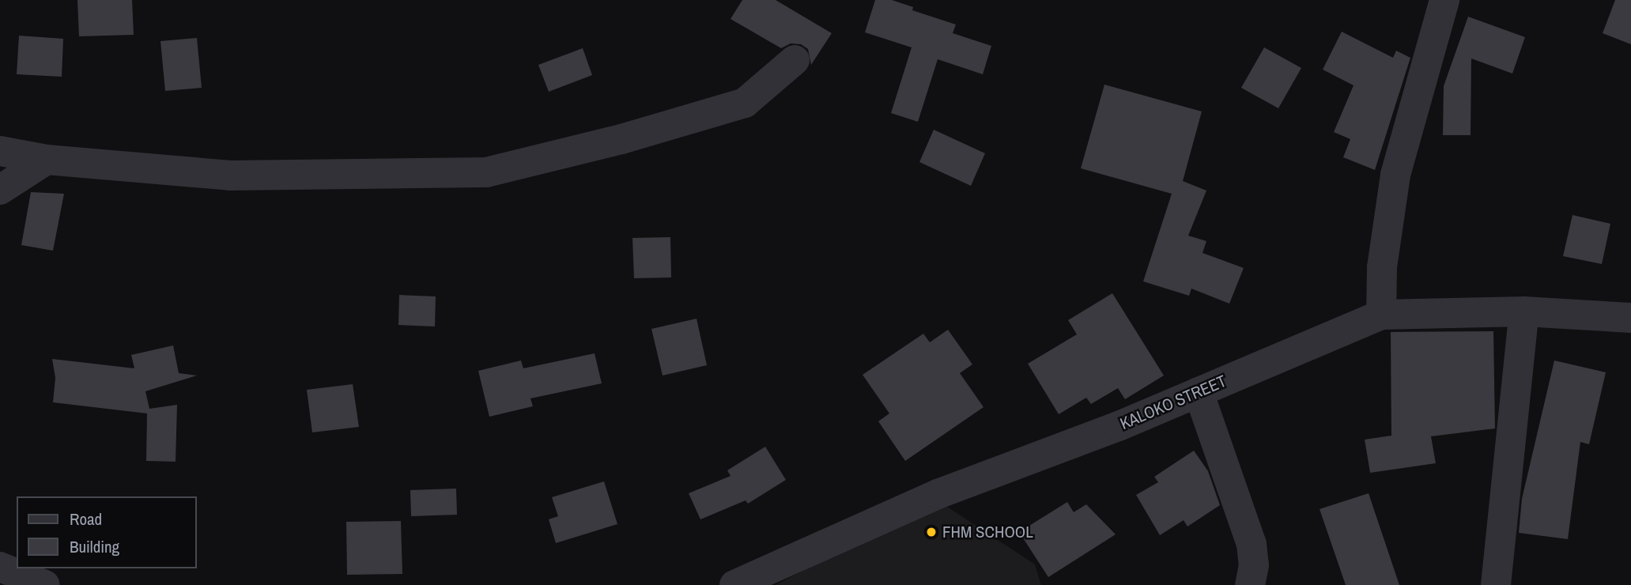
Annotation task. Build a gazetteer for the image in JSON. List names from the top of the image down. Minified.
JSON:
{"streets":{"street":["KALOKO STREET"]},"places":["FHM SCHOOL"],"legend":["Road","Building"]}
